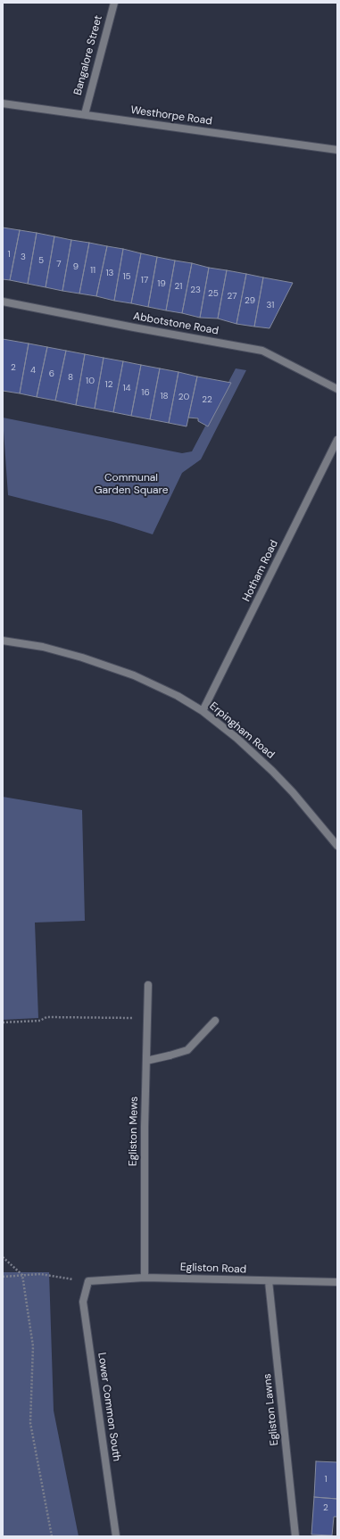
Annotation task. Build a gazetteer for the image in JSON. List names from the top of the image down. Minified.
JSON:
{"streets":{"street":["Bangalore Street","Westhorpe Road","Abbotstone Road","Hotham Road","Erpingham Road","Egliston Mews","Egliston Road","Lower Common South","Egliston Lawns"]},"crossings":[["Bangalore Street","Westhorpe Road"],["Hotham Road","Erpingham Road"],["Egliston Mews","Egliston Road"],["Egliston Road","Lower Common South"],["Egliston Road","Egliston Lawns"]],"parks":["Communal Garden Square"],"house_numbers":["1","3","5","7","9","11","13","15","17","19","21","23","25","27","29","31","2","4","6","8","10","12","14","16","18","20","22","1","2"]}
